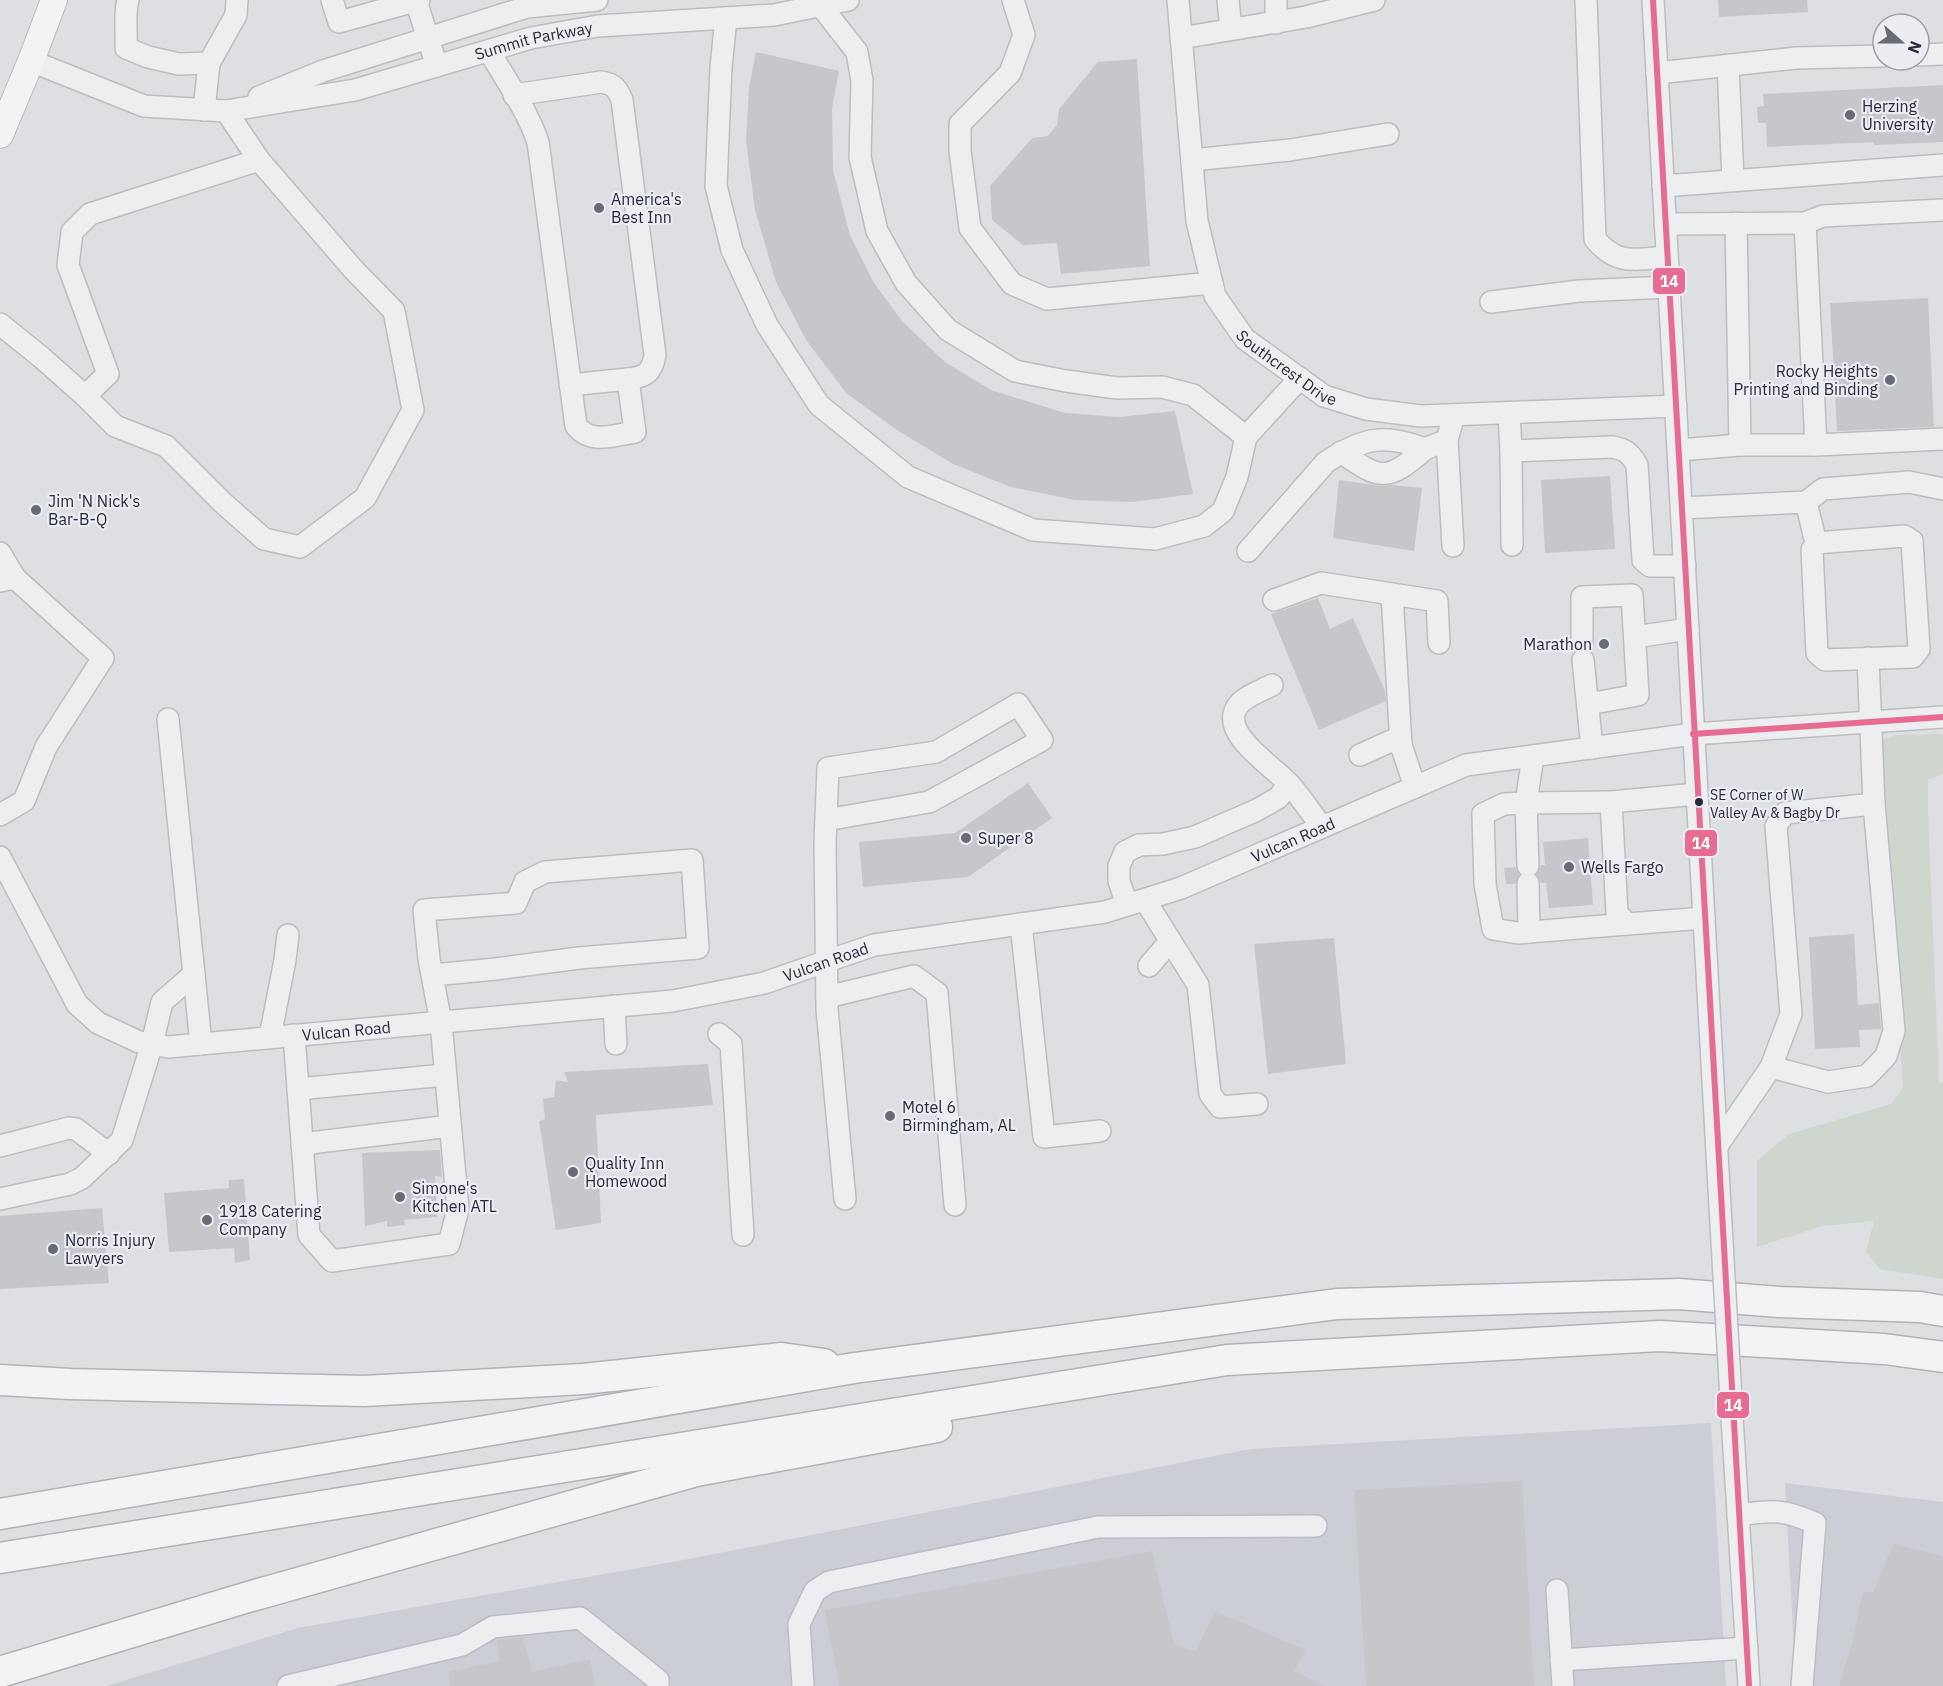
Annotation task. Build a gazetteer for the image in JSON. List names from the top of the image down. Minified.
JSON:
{"streets":{"street":["Summit Parkway","Southcrest Drive","Vulcan Road"]},"places":["Herzing University","America's Best Inn","Rocky Heights Printing and Binding","Jim 'N Nick's Bar-B-Q","Marathon","SE Corner of W Valley Av & Bagby Dr","Super 8","Wells Fargo","Motel 6 Birmingham, AL","Quality Inn Homewood","Simone's Kitchen ATL","1918 Catering Company","Norris Injury Lawyers"],"lines":["transit line 14"],"north":"right"}
